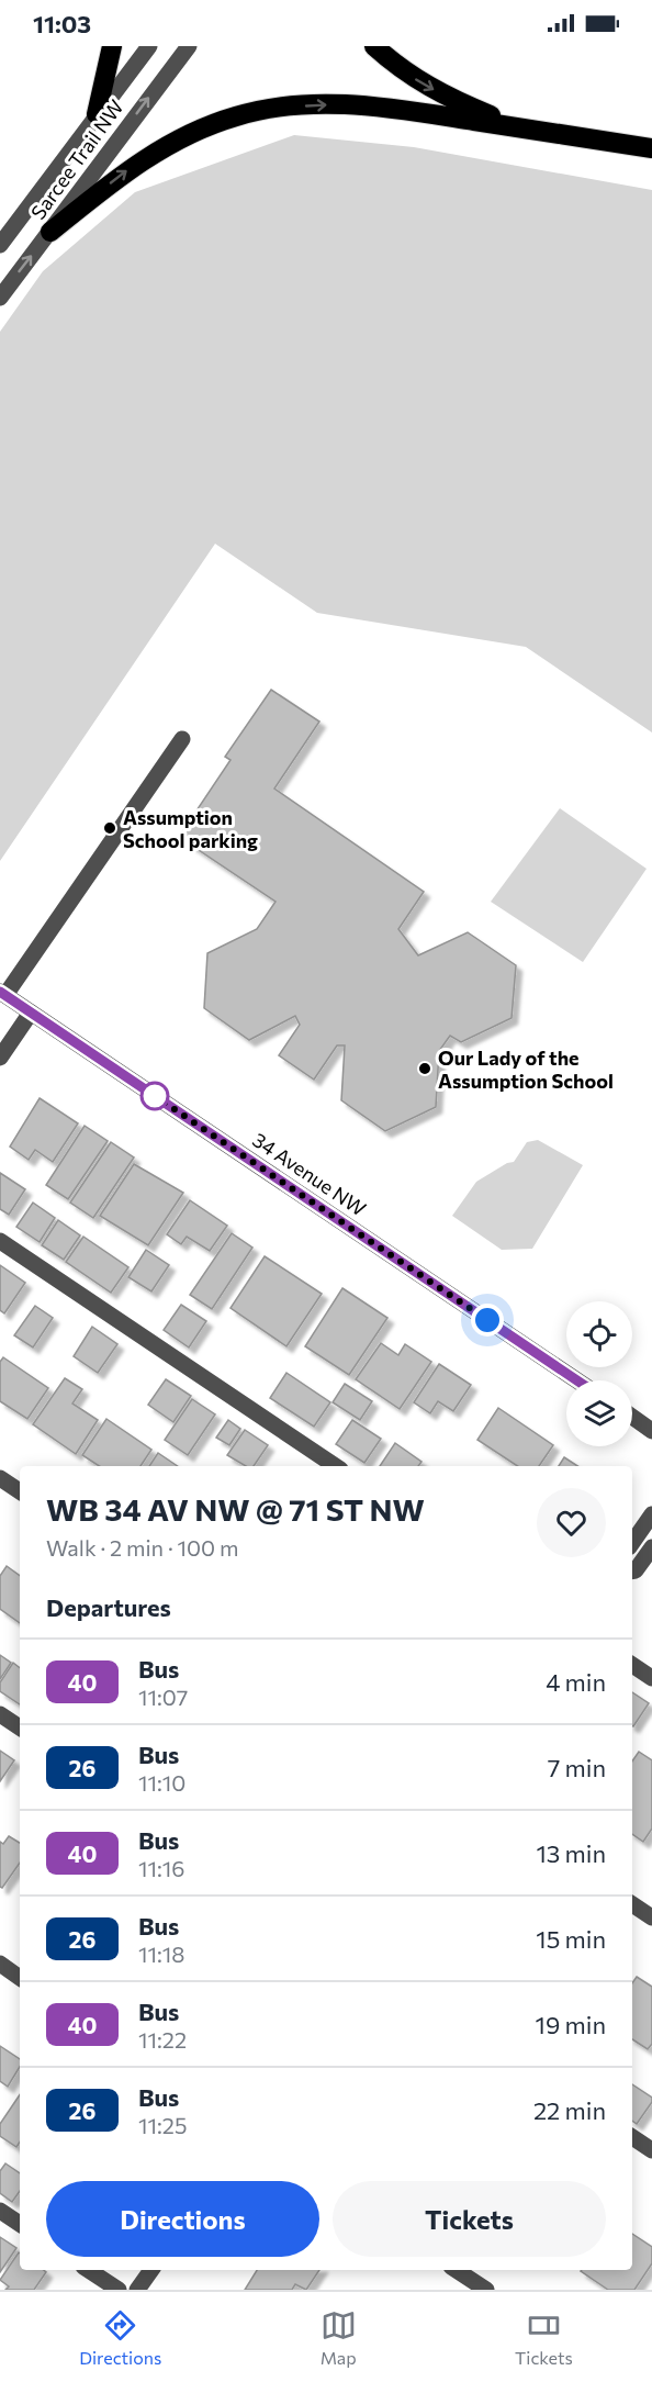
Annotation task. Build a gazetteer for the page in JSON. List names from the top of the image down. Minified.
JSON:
{"streets":{"street":["Sarcee Trail NW","34 Avenue NW"]},"places":["Assumption School parking","Our Lady of the Assumption School"],"lines":["bus line 40"],"page":{"status":"11:03","heading":[["WB 34 AV NW @ 71 ST NW","Walk · 2 min · 100 m"],"Departures"],"list":[{"mark":"40","name":"Bus","note":"11:07","value":"4 min"},{"mark":"26","name":"Bus","note":"11:10","value":"7 min"},{"mark":"40","name":"Bus","note":"11:16","value":"13 min"},{"mark":"26","name":"Bus","note":"11:18","value":"15 min"},{"mark":"40","name":"Bus","note":"11:22","value":"19 min"},{"mark":"26","name":"Bus","note":"11:25","value":"22 min"}],"buttons":["Directions","Tickets"],"tabs":["Directions","Map","Tickets"]}}
